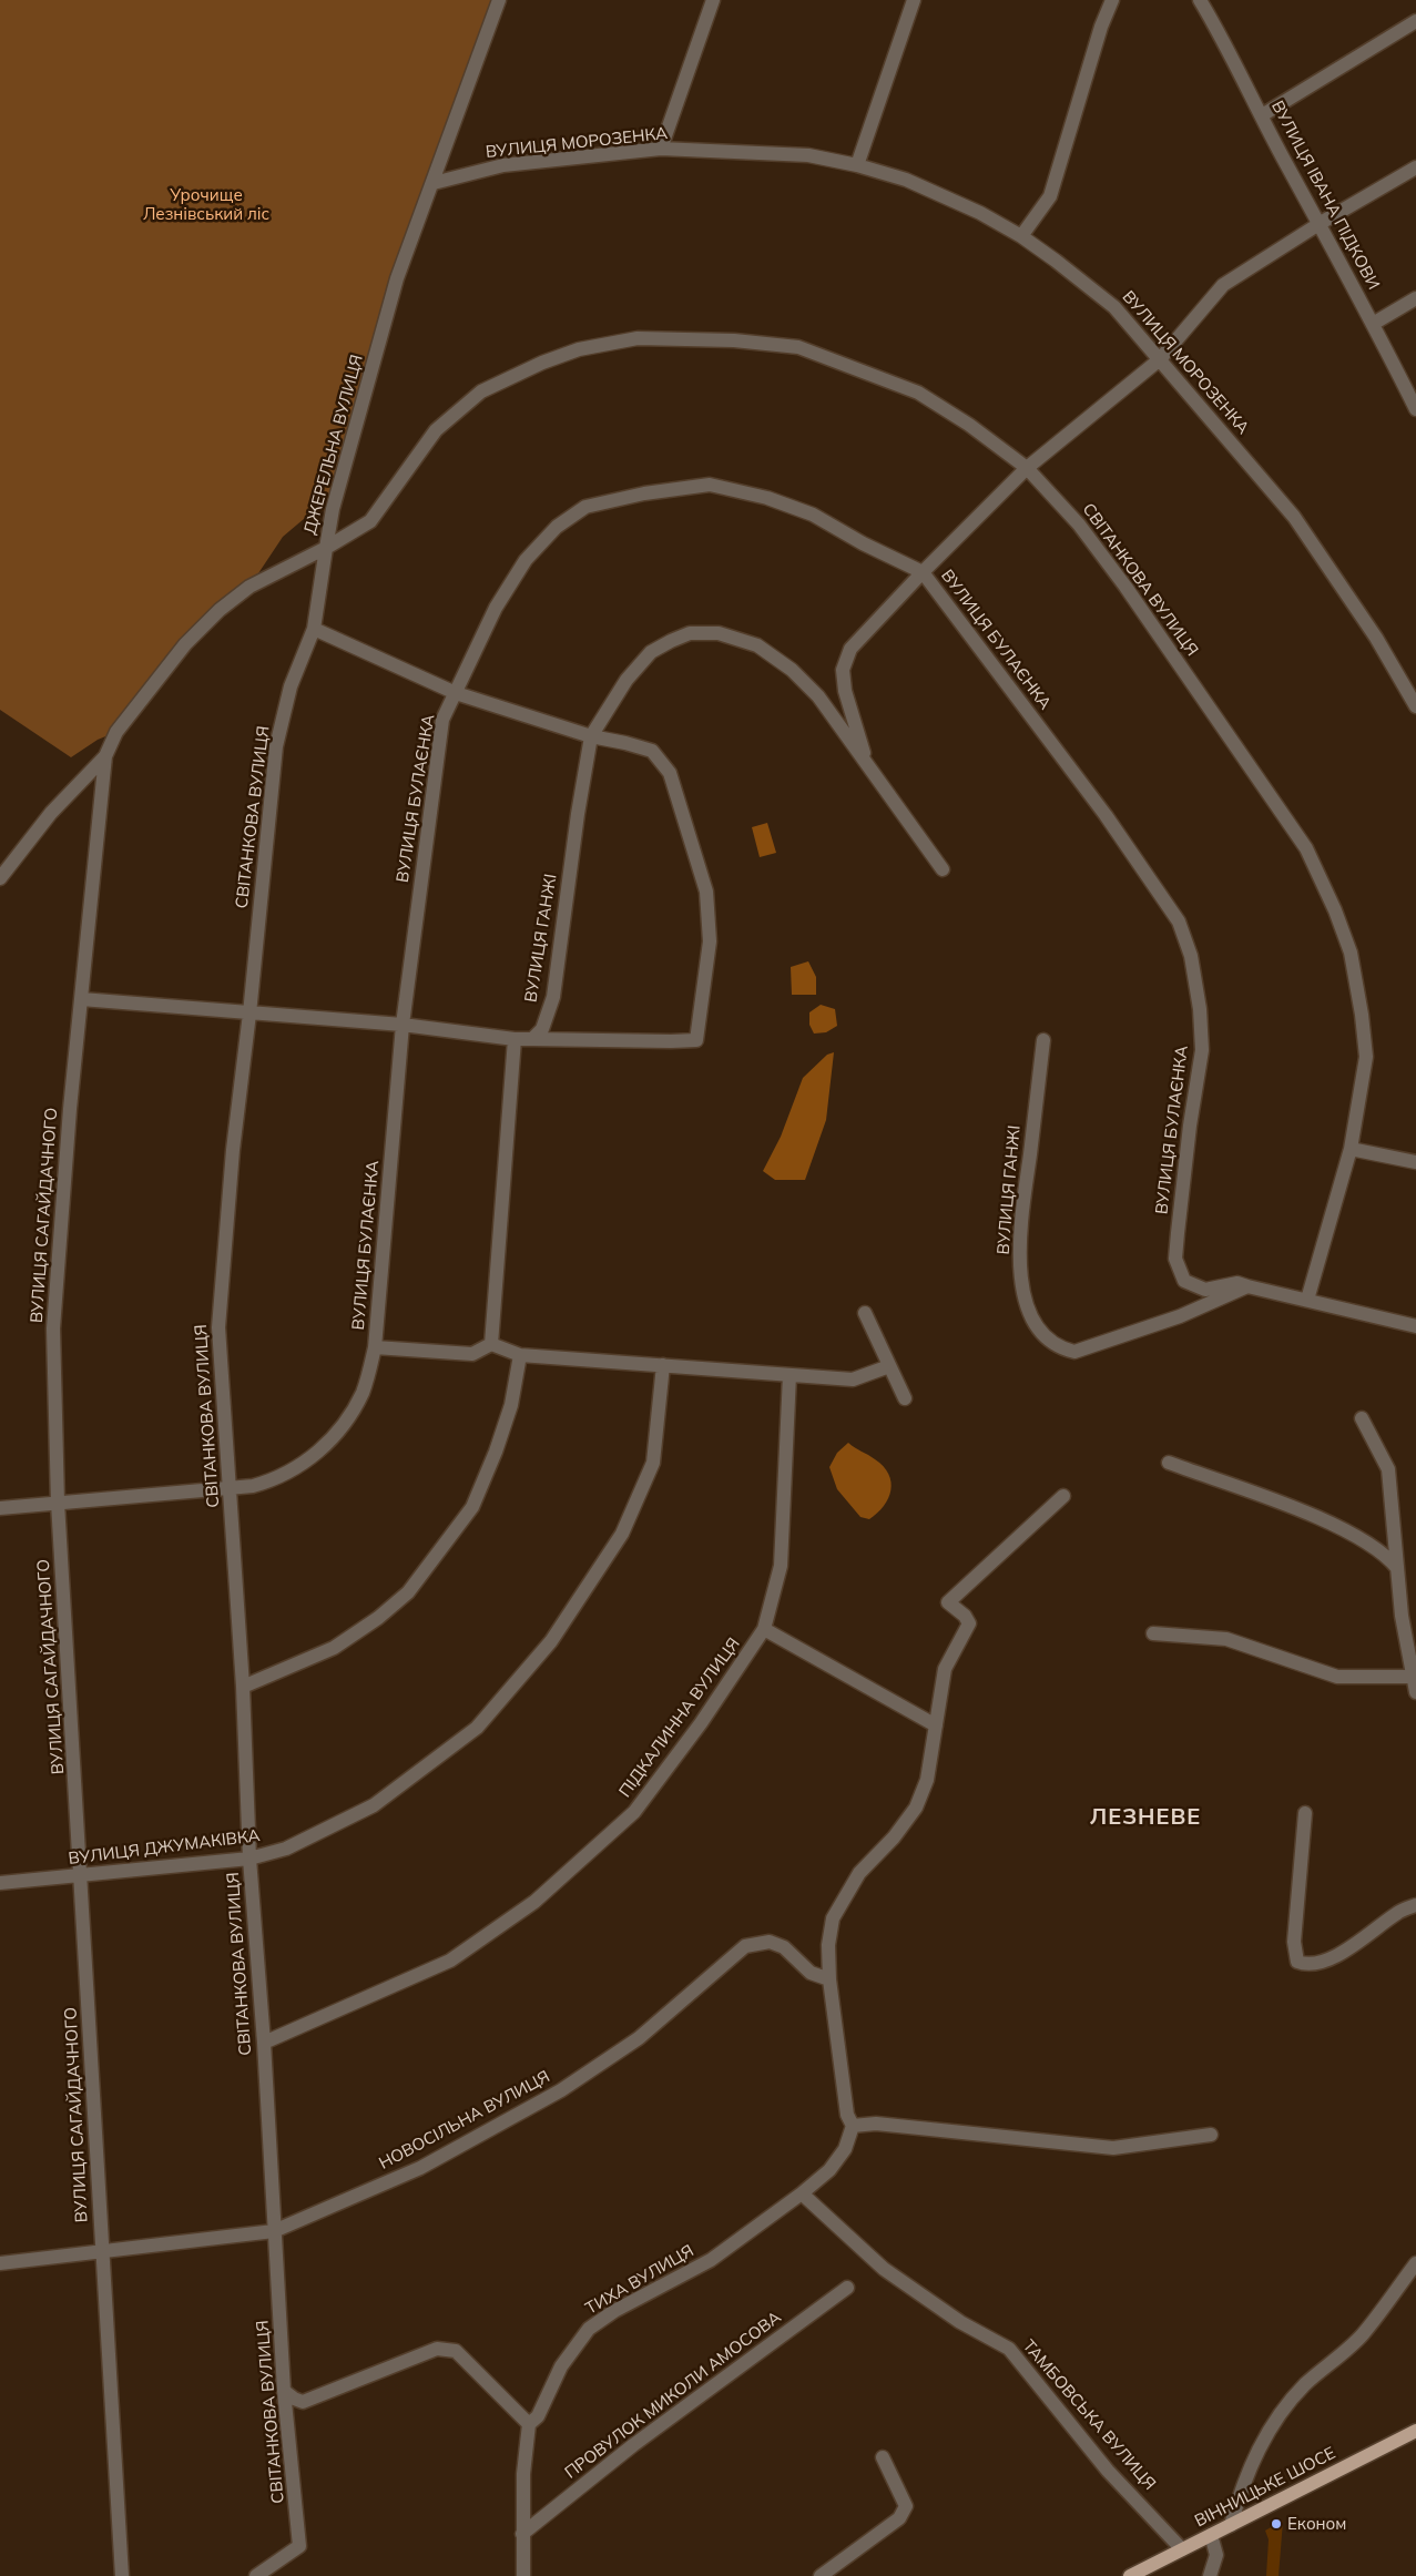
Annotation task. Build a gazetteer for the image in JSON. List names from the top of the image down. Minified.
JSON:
{"streets":{"main road":["ВІННИЦЬКЕ ШОСЕ"],"street":["ВУЛИЦЯ МОРОЗЕНКА","ВУЛИЦЯ ІВАНА ПІДКОВИ","ДЖЕРЕЛЬНА ВУЛИЦЯ","СВІТАНКОВА ВУЛИЦЯ","ВУЛИЦЯ БУЛАЄНКА","ВУЛИЦЯ ГАНЖІ","ВУЛИЦЯ САГАЙДАЧНОГО","ПІДКАЛИННА ВУЛИЦЯ","ВУЛИЦЯ ДЖУМАКІВКА","НОВОСІЛЬНА ВУЛИЦЯ","ТИХА ВУЛИЦЯ","ПРОВУЛОК МИКОЛИ АМОСОВА","ТАМБОВСЬКА ВУЛИЦЯ"]},"crossings":[["ВУЛИЦЯ МОРОЗЕНКА","ДЖЕРЕЛЬНА ВУЛИЦЯ"],["ДЖЕРЕЛЬНА ВУЛИЦЯ","СВІТАНКОВА ВУЛИЦЯ"],["ДЖЕРЕЛЬНА ВУЛИЦЯ","ВУЛИЦЯ САГАЙДАЧНОГО"],["СВІТАНКОВА ВУЛИЦЯ","ВУЛИЦЯ БУЛАЄНКА"],["СВІТАНКОВА ВУЛИЦЯ","ПІДКАЛИННА ВУЛИЦЯ"],["СВІТАНКОВА ВУЛИЦЯ","ВУЛИЦЯ ДЖУМАКІВКА"],["СВІТАНКОВА ВУЛИЦЯ","НОВОСІЛЬНА ВУЛИЦЯ"],["ВУЛИЦЯ БУЛАЄНКА","ВУЛИЦЯ ГАНЖІ"],["ВУЛИЦЯ БУЛАЄНКА","ВУЛИЦЯ САГАЙДАЧНОГО"],["ВУЛИЦЯ САГАЙДАЧНОГО","ВУЛИЦЯ ДЖУМАКІВКА"],["ВУЛИЦЯ САГАЙДАЧНОГО","НОВОСІЛЬНА ВУЛИЦЯ"],["ТИХА ВУЛИЦЯ","ТАМБОВСЬКА ВУЛИЦЯ"],["ТАМБОВСЬКА ВУЛИЦЯ","ВІННИЦЬКЕ ШОСЕ"]],"districts":["ЛЕЗНЕВЕ"],"parks":["Урочище Лезнівський ліс"],"places":["Економ"]}
